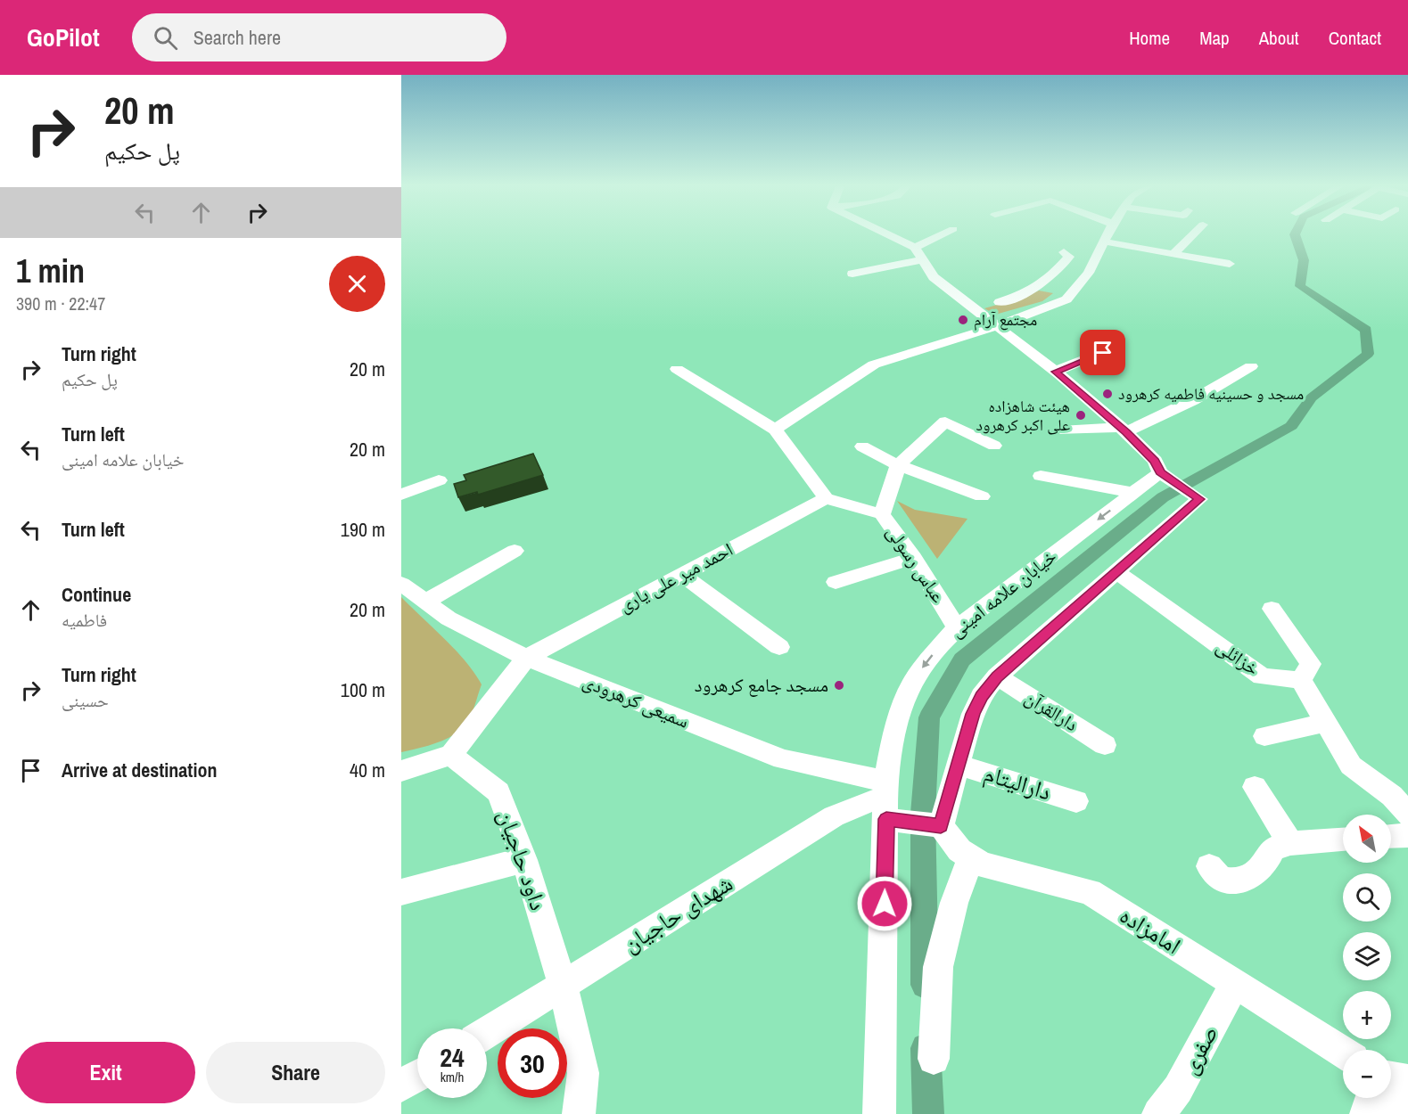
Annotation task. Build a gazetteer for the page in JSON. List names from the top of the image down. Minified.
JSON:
{"streets":{"street":["عباس رسولی","احمد میر علی یاری","خیابان علامه امینی","خزائلی","سمیعی کرهرودی","دارالقرآن","دارالیتام","داود حاجیان","شهدای حاجیان","امامزاده","صفری"]},"crossings":[["عباس رسولی","احمد میر علی یاری"],["عباس رسولی","خیابان علامه امینی"],["احمد میر علی یاری","سمیعی کرهرودی"],["خیابان علامه امینی","سمیعی کرهرودی"],["خیابان علامه امینی","شهدای حاجیان"],["سمیعی کرهرودی","شهدای حاجیان"],["سمیعی کرهرودی","امامزاده"],["داود حاجیان","شهدای حاجیان"],["امامزاده","صفری"]],"places":["مجتمع آرام","مسجد و حسینیه فاطمیه کرهرود","هیئت شاهزاده علی اکبر کرهرود","مسجد جامع کرهرود"],"north":"top left","page":{"header":"GoPilot","search":"Search here","nav":["Home","Map","About","Contact"],"turn":["20 m","پل حکیم"],"heading":["1 min","390 m · 22:47"],"list":[{"name":"Turn right","note":"پل حکیم","value":"20 m"},{"name":"Turn left","note":"خیابان علامه امینی","value":"20 m"},{"name":"Turn left","value":"190 m"},{"name":"Continue","note":"فاطمیه","value":"20 m"},{"name":"Turn right","note":"حسینی","value":"100 m"},{"name":"Arrive at destination","value":"40 m"}],"map_buttons":["+","−"],"speed":"24 km/h","limit":"30","buttons":["Exit","Share"]}}
